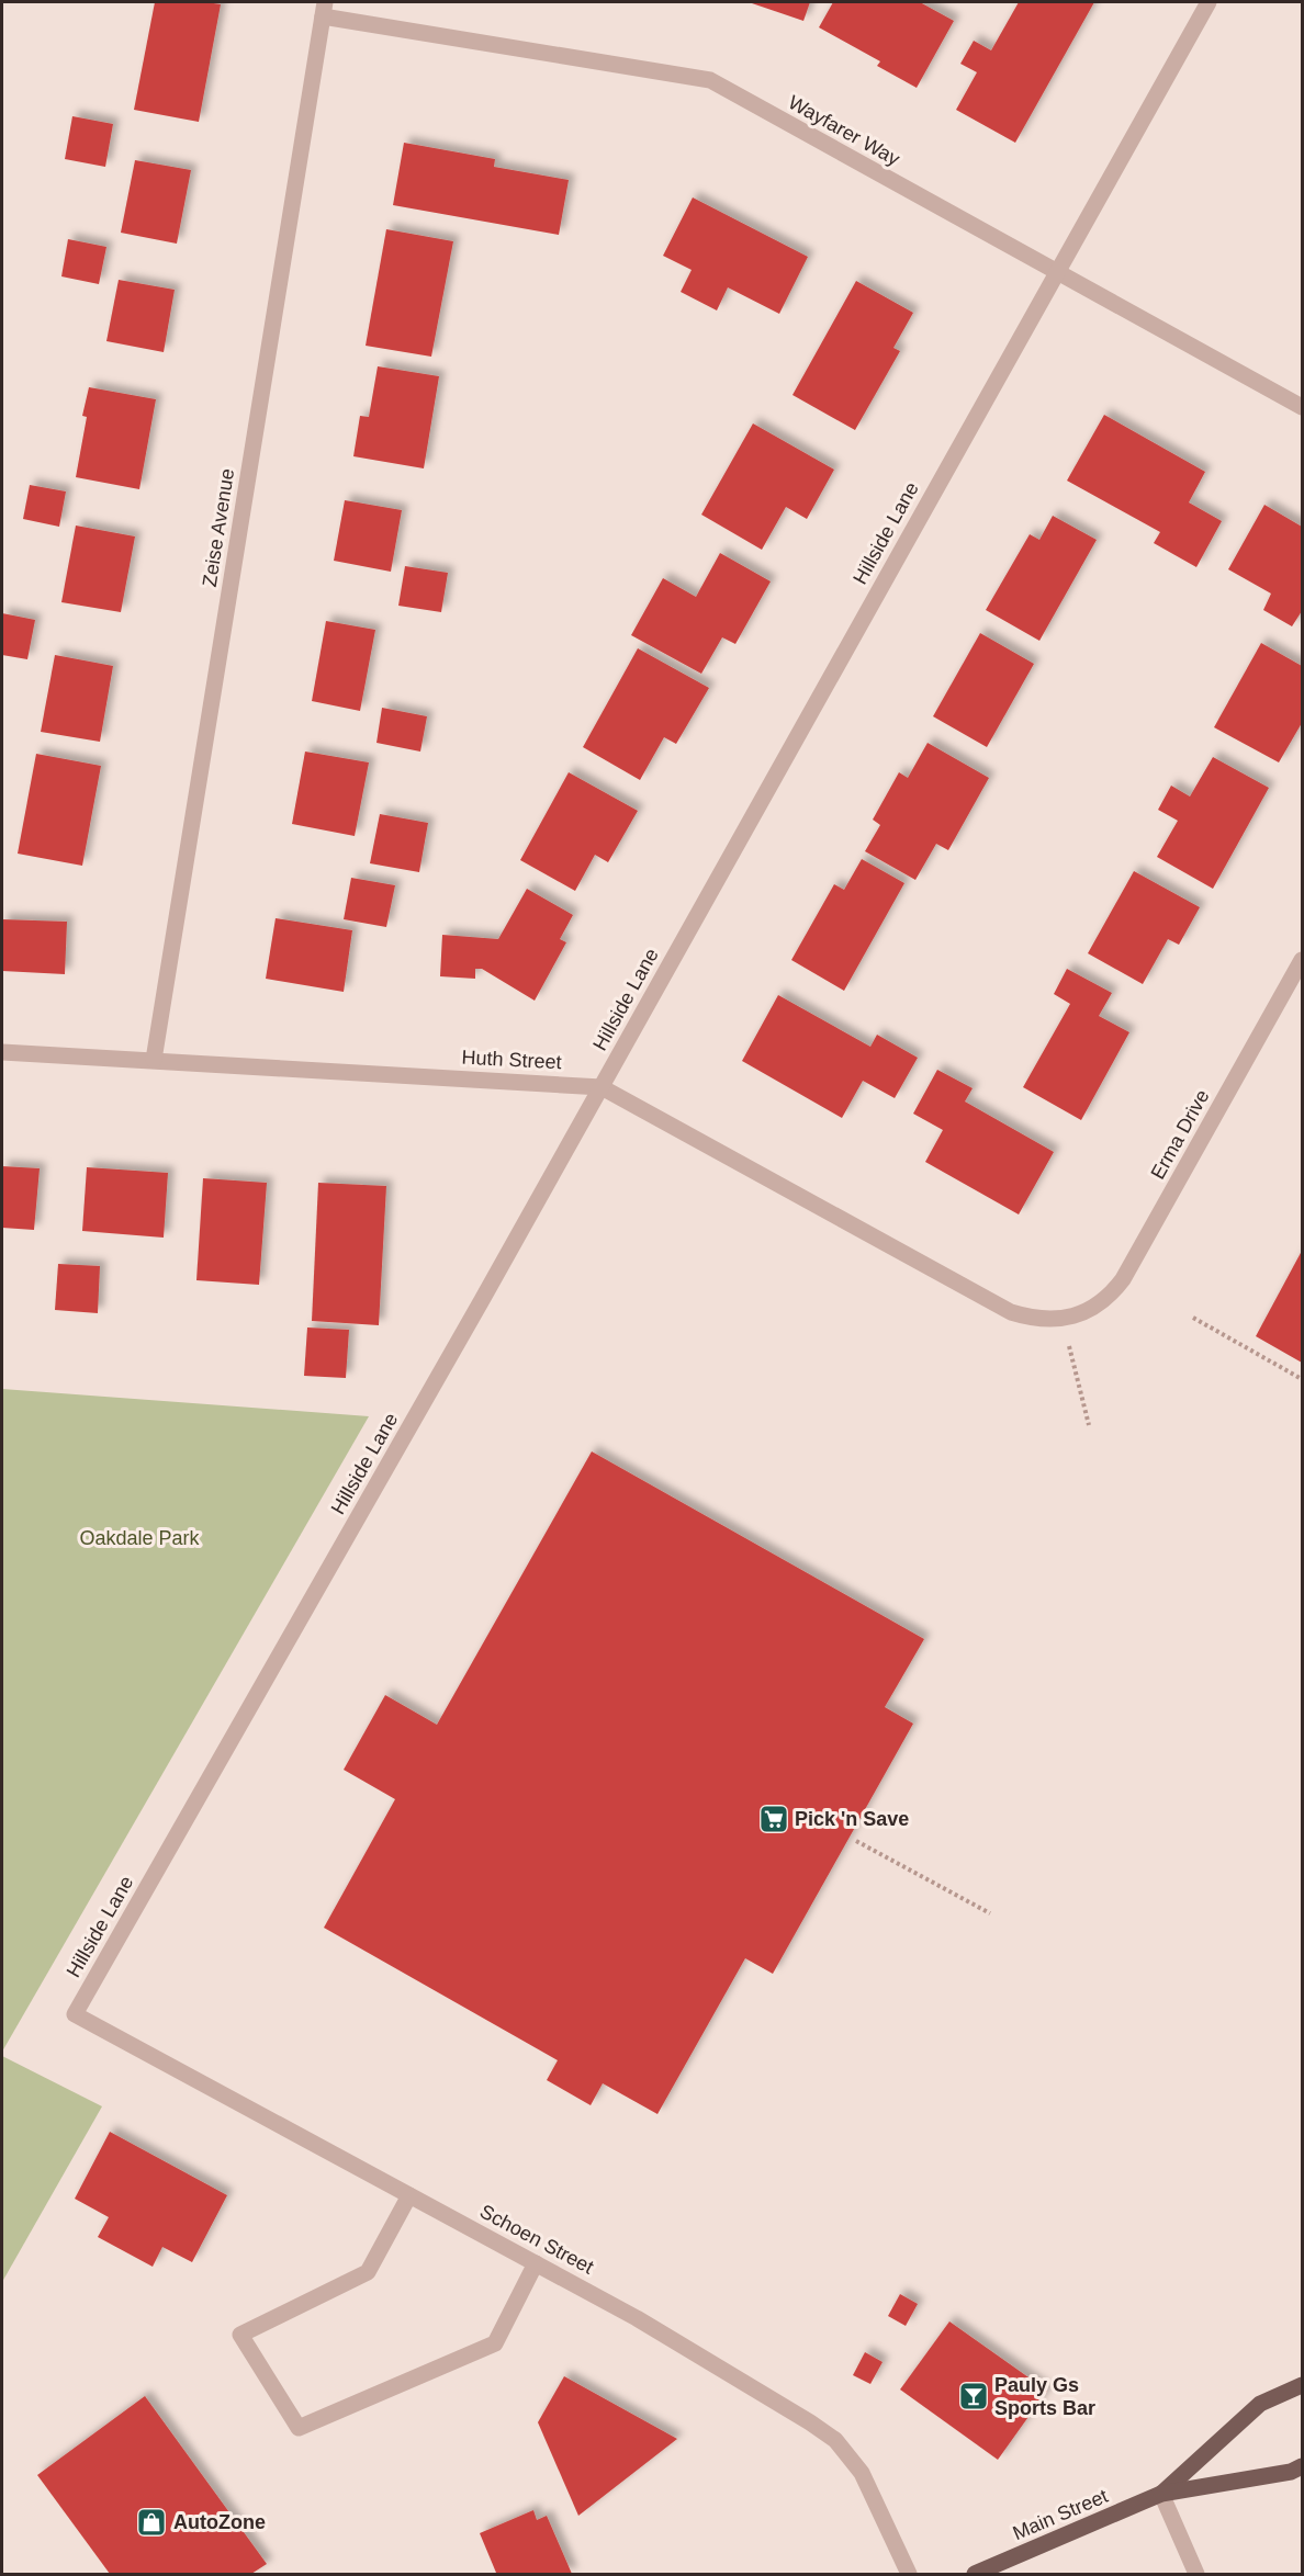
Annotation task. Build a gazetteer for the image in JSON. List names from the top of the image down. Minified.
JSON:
{"streets":{"main road":["Main Street"],"street":["Wayfarer Way","Zeise Avenue","Hillside Lane","Huth Street","Erma Drive","Schoen Street"]},"crossings":[["Wayfarer Way","Zeise Avenue"],["Wayfarer Way","Hillside Lane"],["Zeise Avenue","Huth Street"],["Hillside Lane","Huth Street"],["Hillside Lane","Schoen Street"],["Huth Street","Erma Drive"]],"parks":["Oakdale Park"],"places":{"supermarket":["Pick 'n Save"],"bar":["Pauly Gs Sports Bar"],"shop":["AutoZone"]}}
